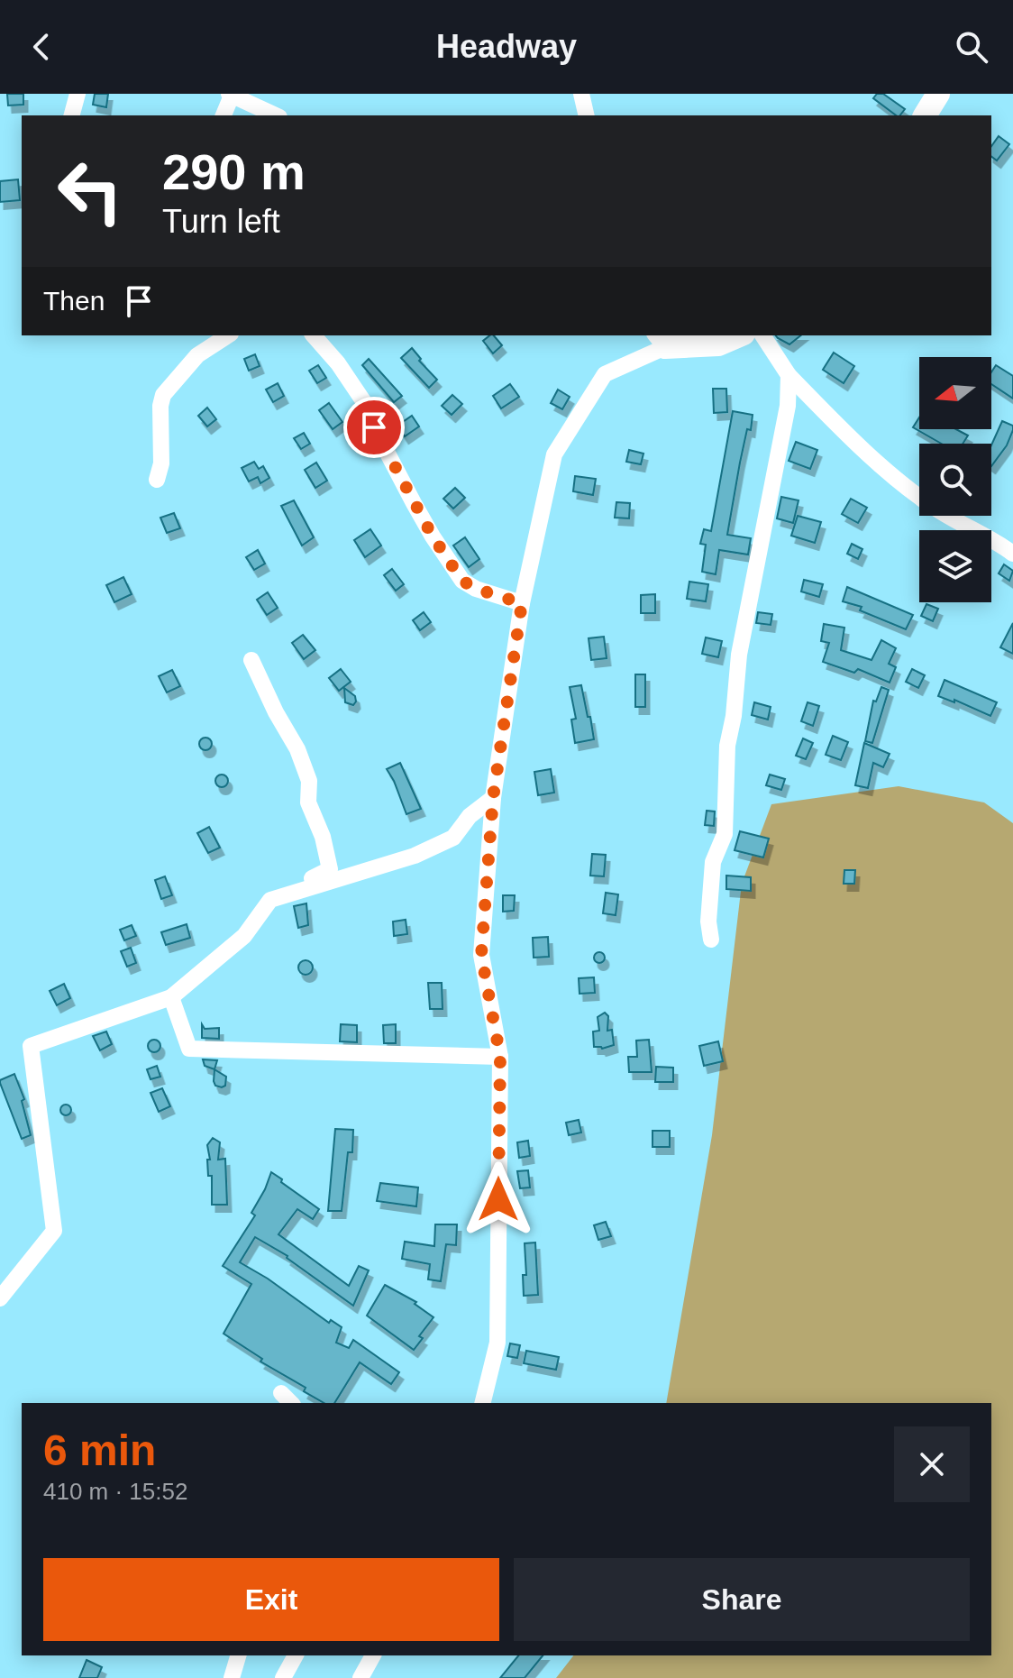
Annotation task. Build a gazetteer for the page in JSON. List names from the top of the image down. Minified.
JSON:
{"north":"left","page":{"header":"Headway","turn":["290 m","Turn left"],"then":"Then","heading":["6 min","410 m · 15:52"],"buttons":["Exit","Share"]}}
